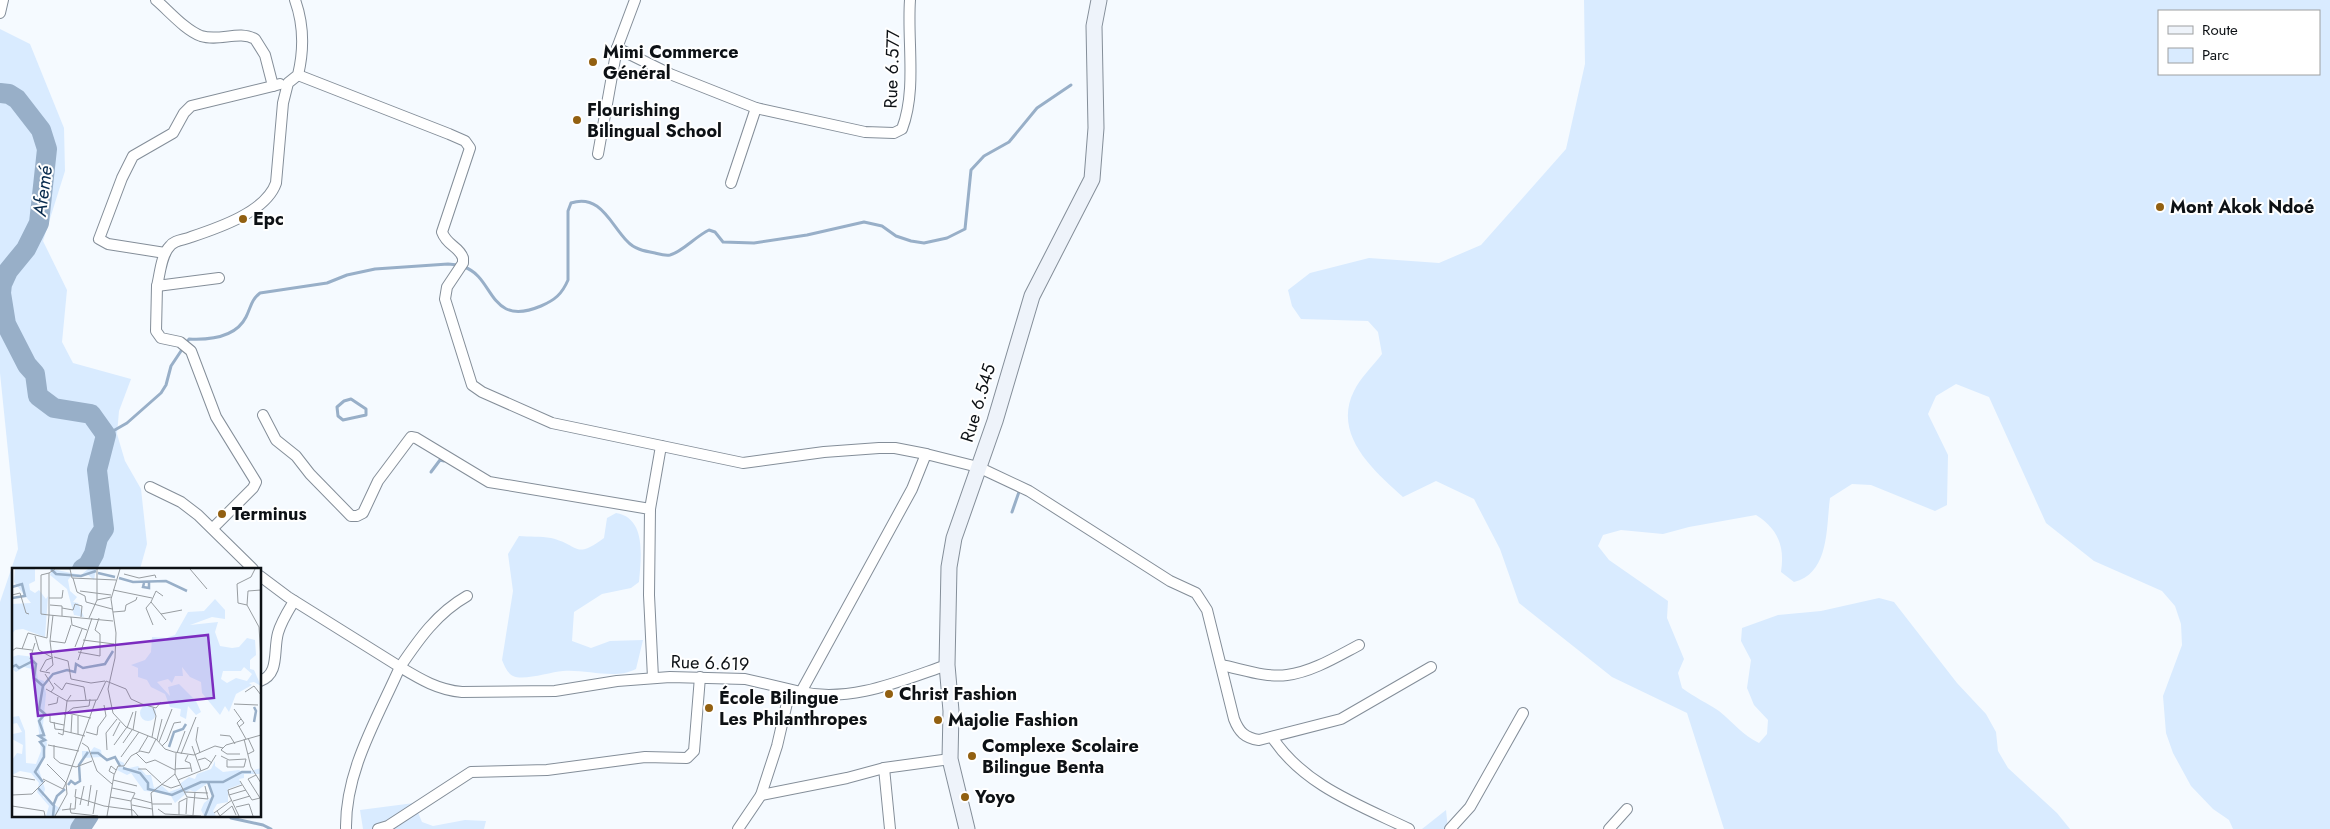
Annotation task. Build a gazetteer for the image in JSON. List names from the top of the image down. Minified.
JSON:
{"streets":{"street":["Rue 6.577","Rue 6.545","Rue 6.619"]},"crossings":[["Rue 6.545","Rue 6.619"]],"water":["Afemé"],"places":["Mimi Commerce Général","Flourishing Bilingual School","Mont Akok Ndoé","Epc","Terminus","Christ Fashion","École Bilingue Les Philanthropes","Majolie Fashion","Complexe Scolaire Bilingue Benta","Yoyo"],"legend":["Route","Parc"]}
